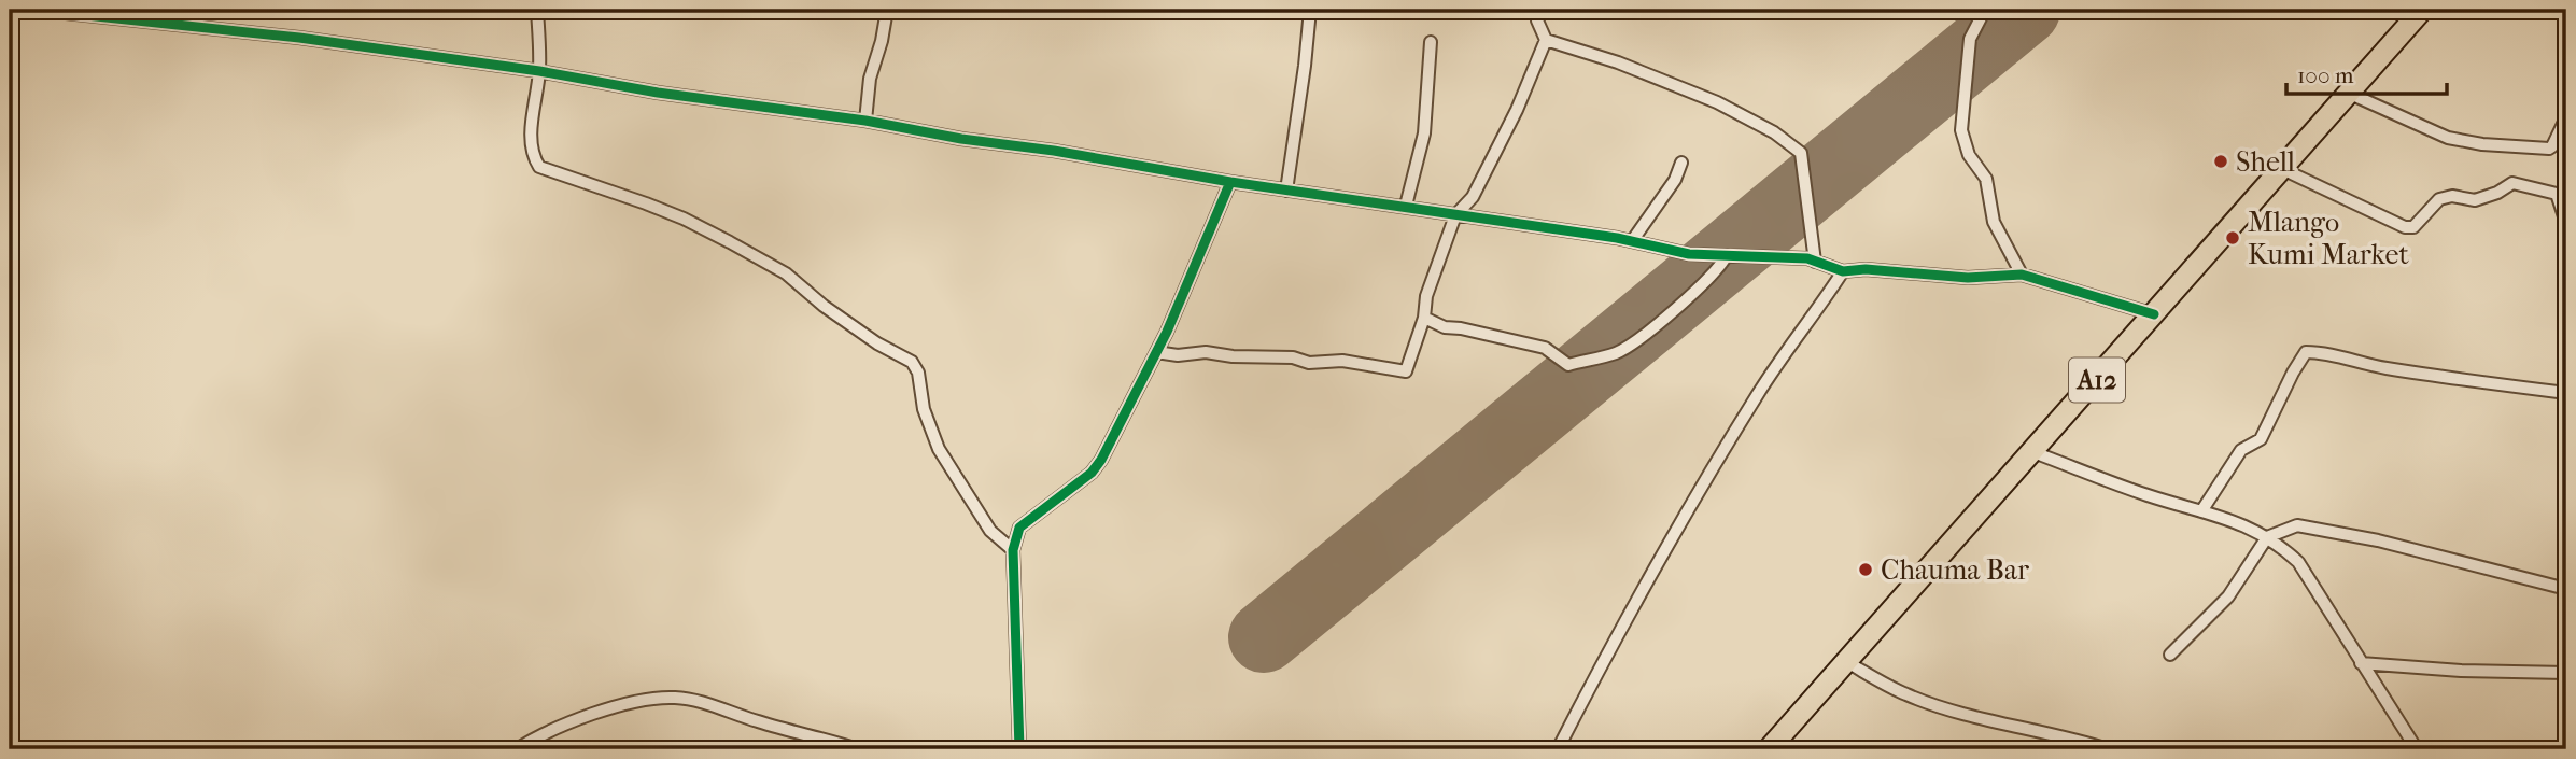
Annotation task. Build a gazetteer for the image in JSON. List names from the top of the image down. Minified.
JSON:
{"streets":{"highway":["A12"]},"places":["Shell","Mlango Kumi Market","Chauma Bar"],"scale_bar":"100 m"}
